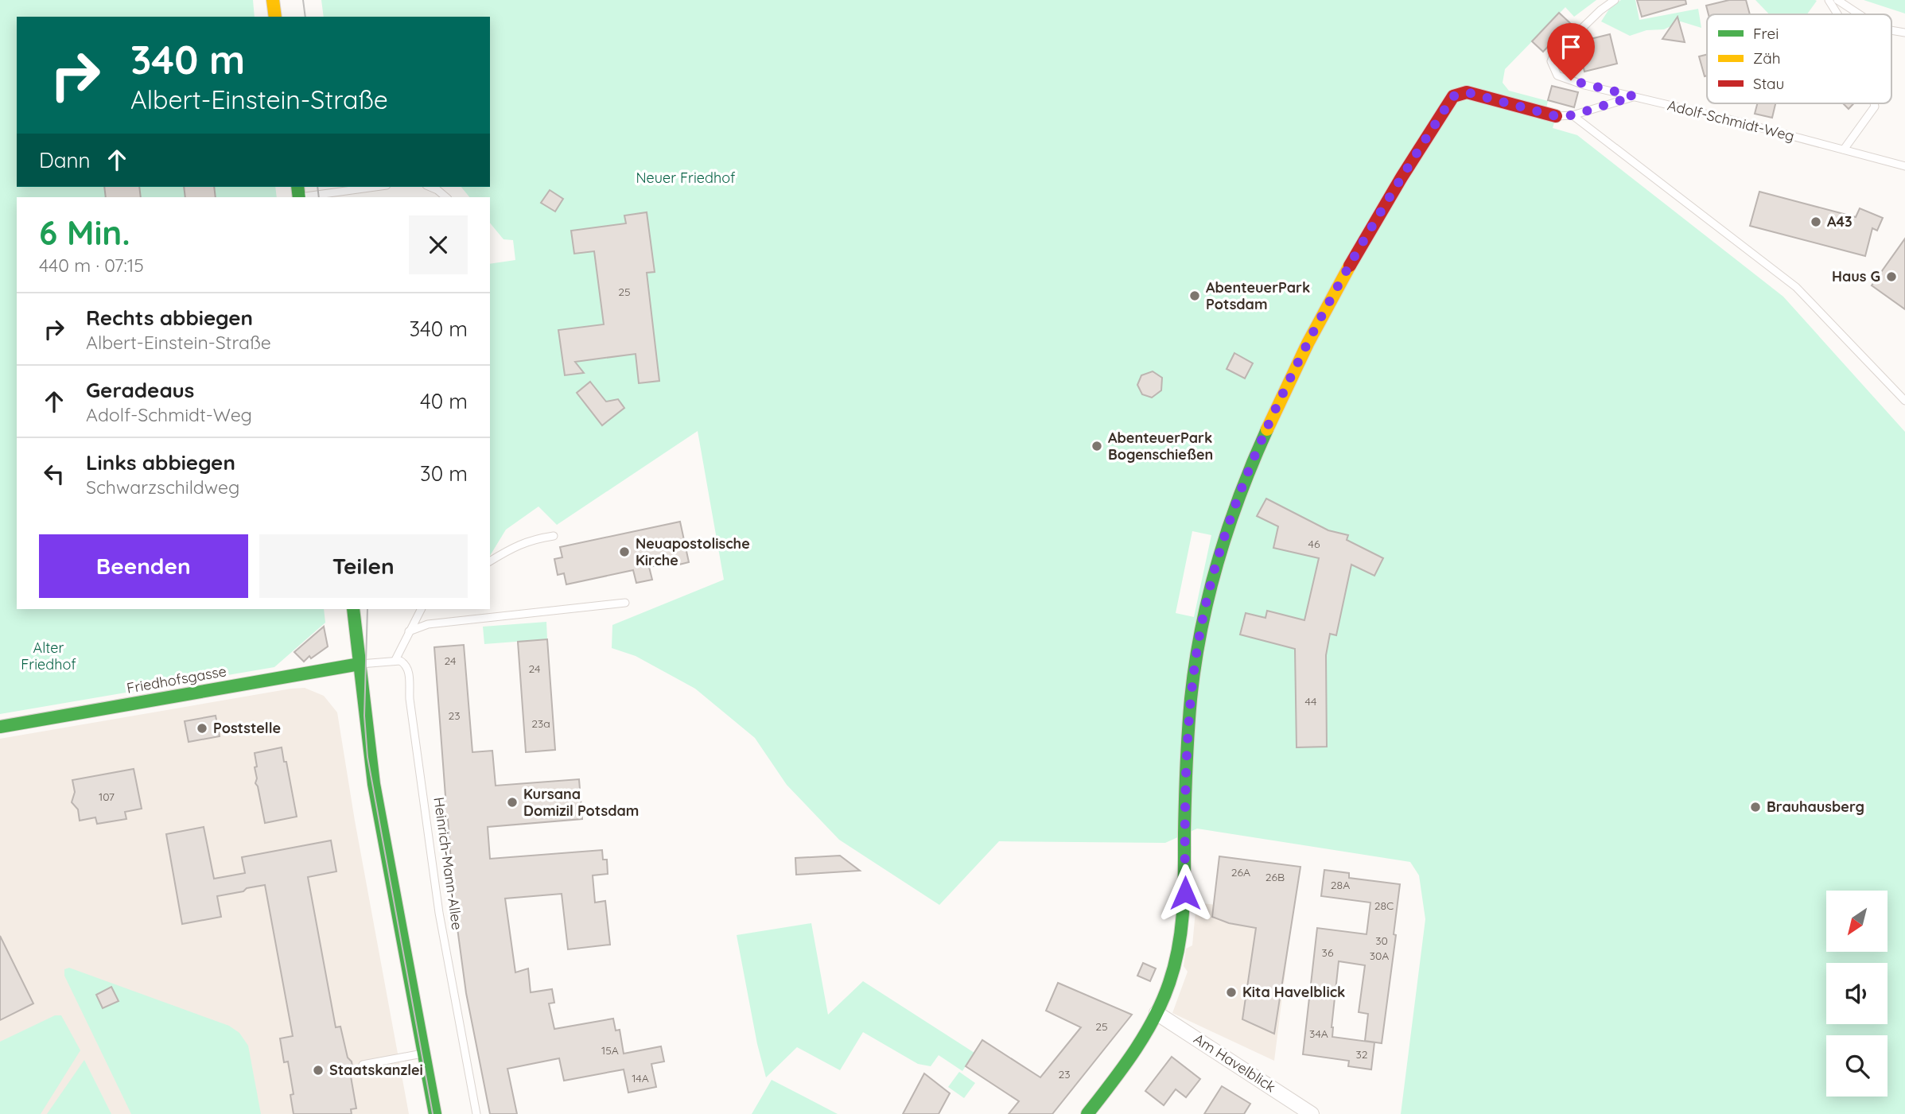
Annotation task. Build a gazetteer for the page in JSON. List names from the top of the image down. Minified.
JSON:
{"streets":{"street":["Friedhofsgasse","Am Havelblick"],"lane":["Adolf-Schmidt-Weg","Heinrich-Mann-Allee"]},"parks":["Neuer Friedhof","Alter Friedhof"],"places":["A43","Haus G","AbenteuerPark Potsdam","AbenteuerPark Bogenschießen","Neuapostolische Kirche","Poststelle","Kursana Domizil Potsdam","Brauhausberg","Kita Havelblick","Staatskanzlei"],"house_numbers":["25","46","24","24","44","23","23a","107","26A","26B","28A","28C","30","36","30A","25","34A","15A","32","23","14A"],"legend":["Frei","Zäh","Stau"],"north":"bottom left","page":{"turn":["340 m","Albert-Einstein-Straße"],"then":"Dann","heading":["6 Min.","440 m · 07:15"],"list":[{"name":"Rechts abbiegen","note":"Albert-Einstein-Straße","value":"340 m"},{"name":"Geradeaus","note":"Adolf-Schmidt-Weg","value":"40 m"},{"name":"Links abbiegen","note":"Schwarzschildweg","value":"30 m"}],"buttons":["Beenden","Teilen"]}}
